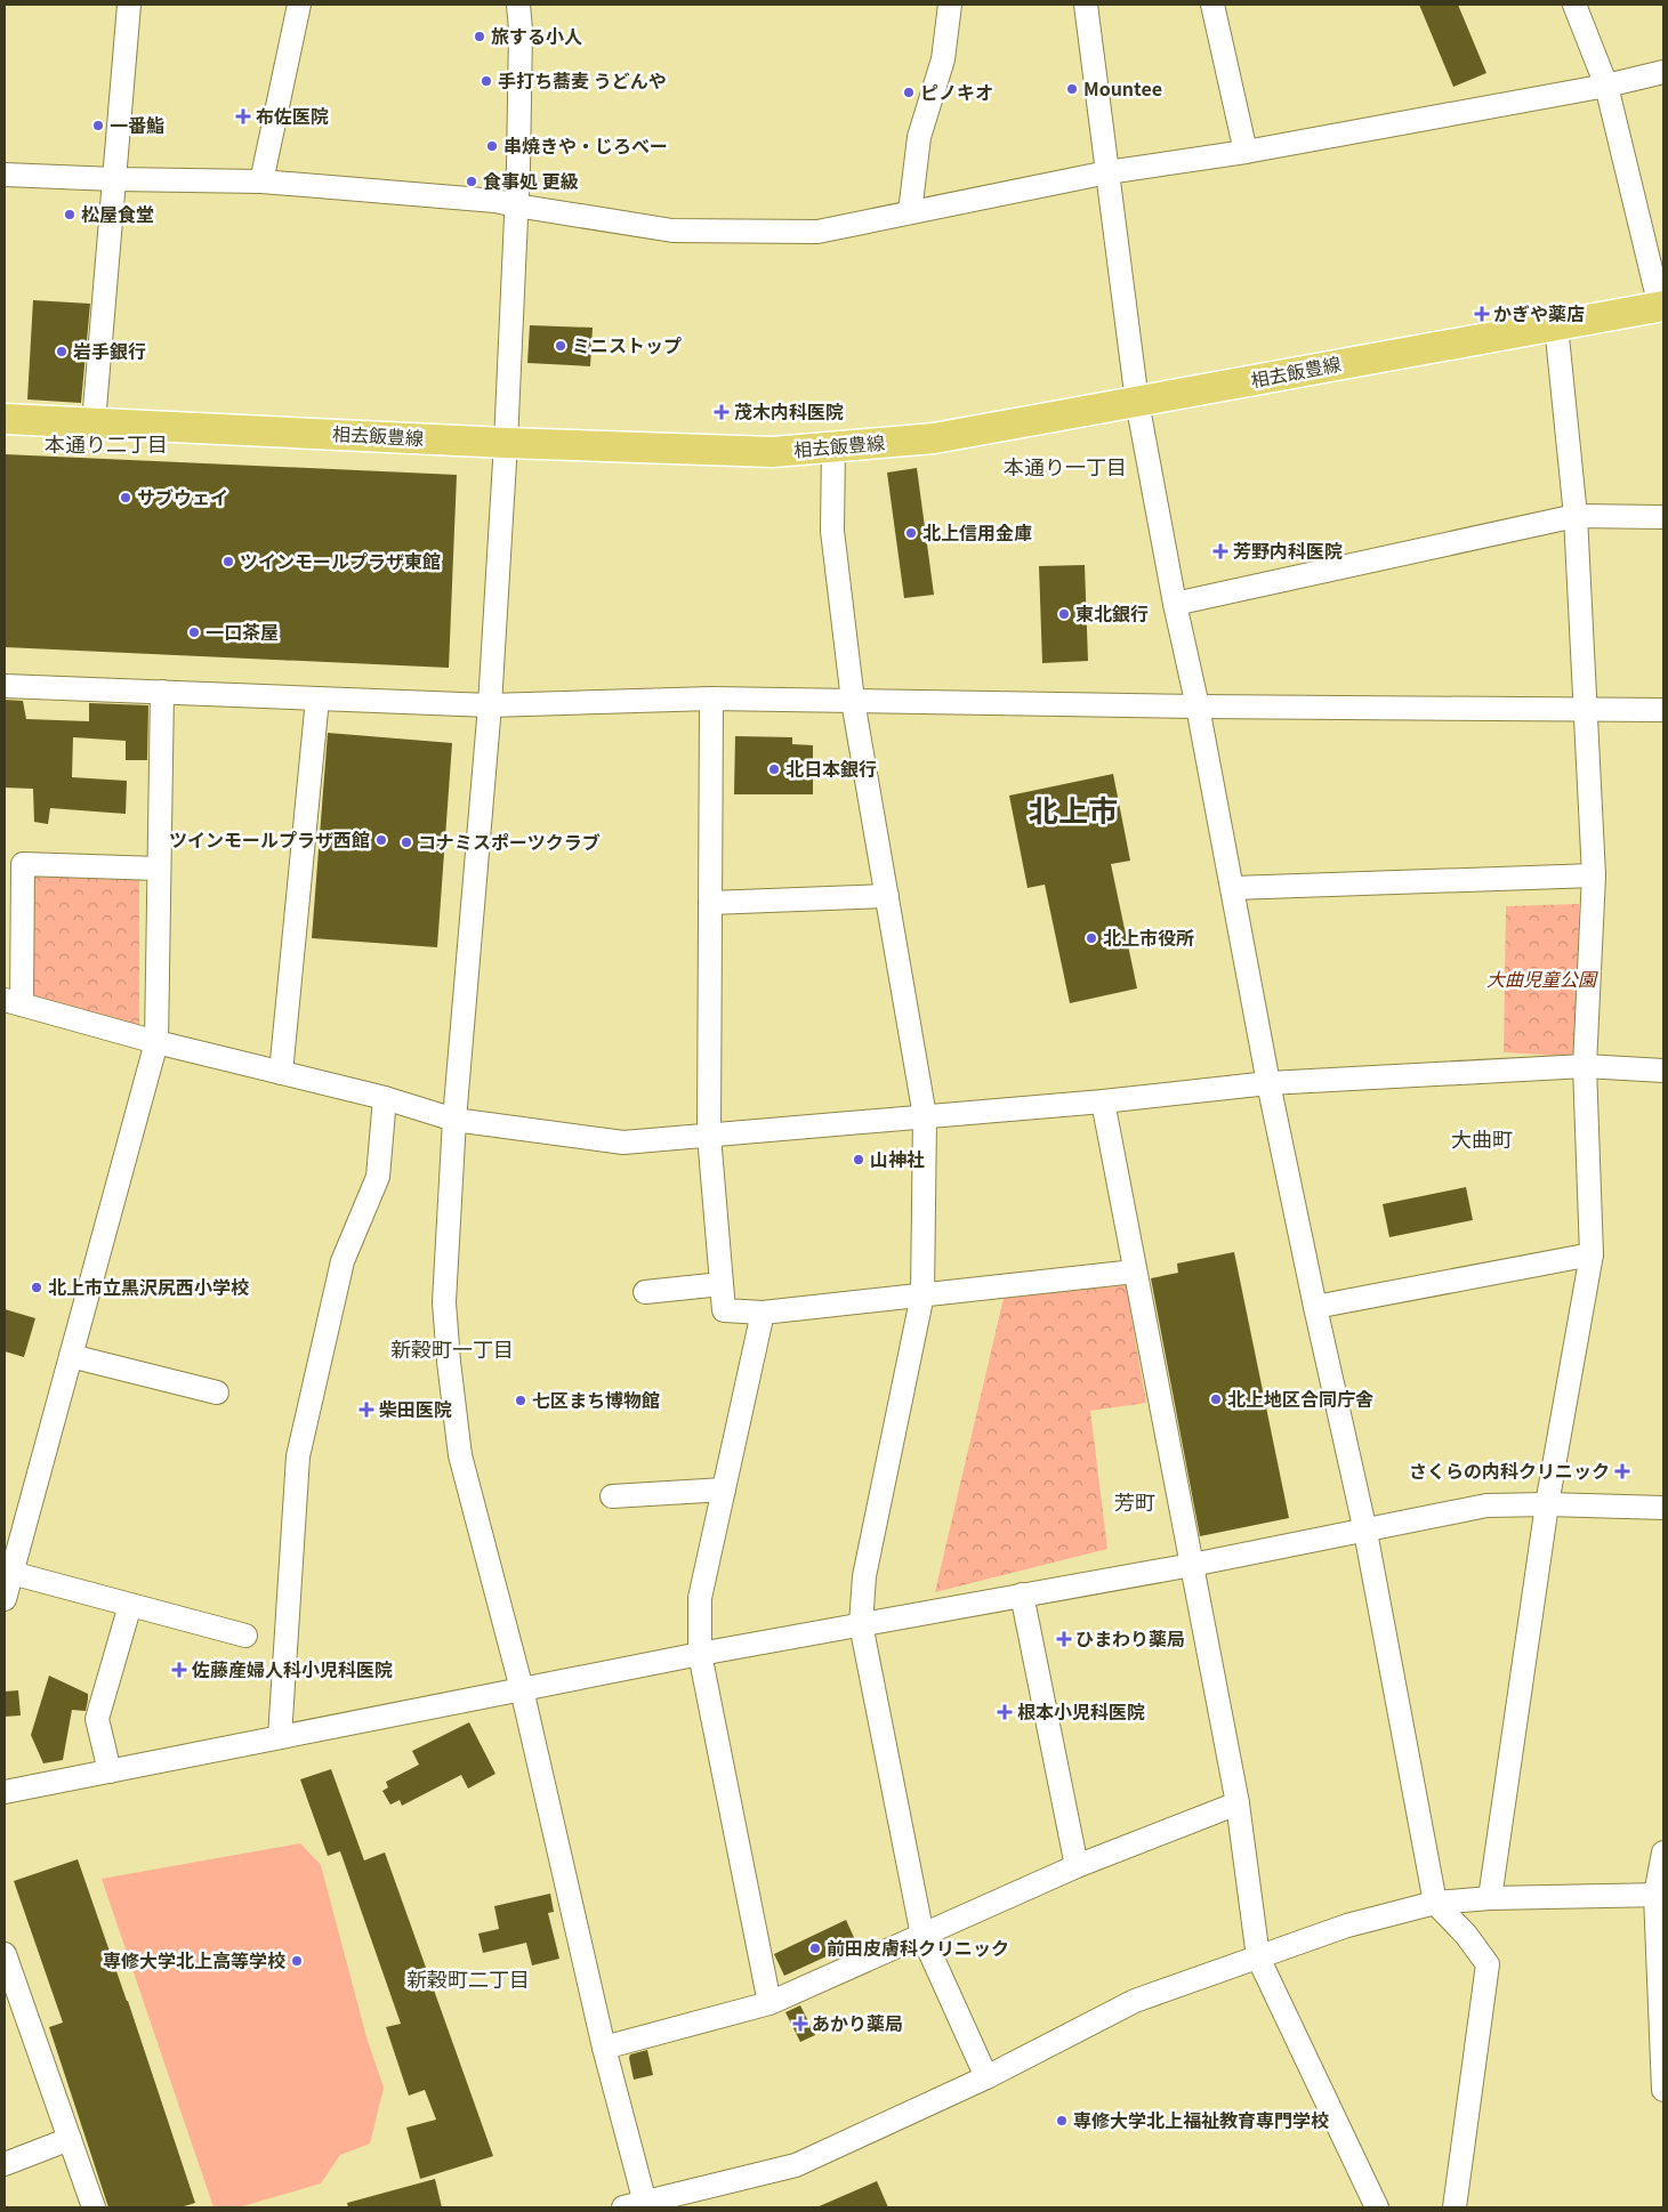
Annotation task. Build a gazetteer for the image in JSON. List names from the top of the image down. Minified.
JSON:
{"streets":{"main road":["相去飯豊線"]},"districts":["本通り二丁目","本通り一丁目","北上市","大曲町","新穀町一丁目","芳町","新穀町二丁目"],"parks":["大曲児童公園"],"places":{"other":["旅する小人","手打ち蕎麦 うどんや","Mountee","ピノキオ","一番鮨","串焼きや・じろべー","食事処 更級","松屋食堂","ミニストップ","岩手銀行","サブウェイ","北上信用金庫","ツインモールプラザ東館","東北銀行","一口茶屋","北日本銀行","ツインモールプラザ西館","コナミスポーツクラブ","北上市役所","山神社","北上市立黒沢尻西小学校","北上地区合同庁舎","七区まち博物館","前田皮膚科クリニック","専修大学北上高等学校","専修大学北上福祉教育専門学校"],"health":["布佐医院","かぎや薬店","茂木内科医院","芳野内科医院","柴田医院","さくらの内科クリニック","ひまわり薬局","佐藤産婦人科小児科医院","根本小児科医院","あかり薬局"]}}
